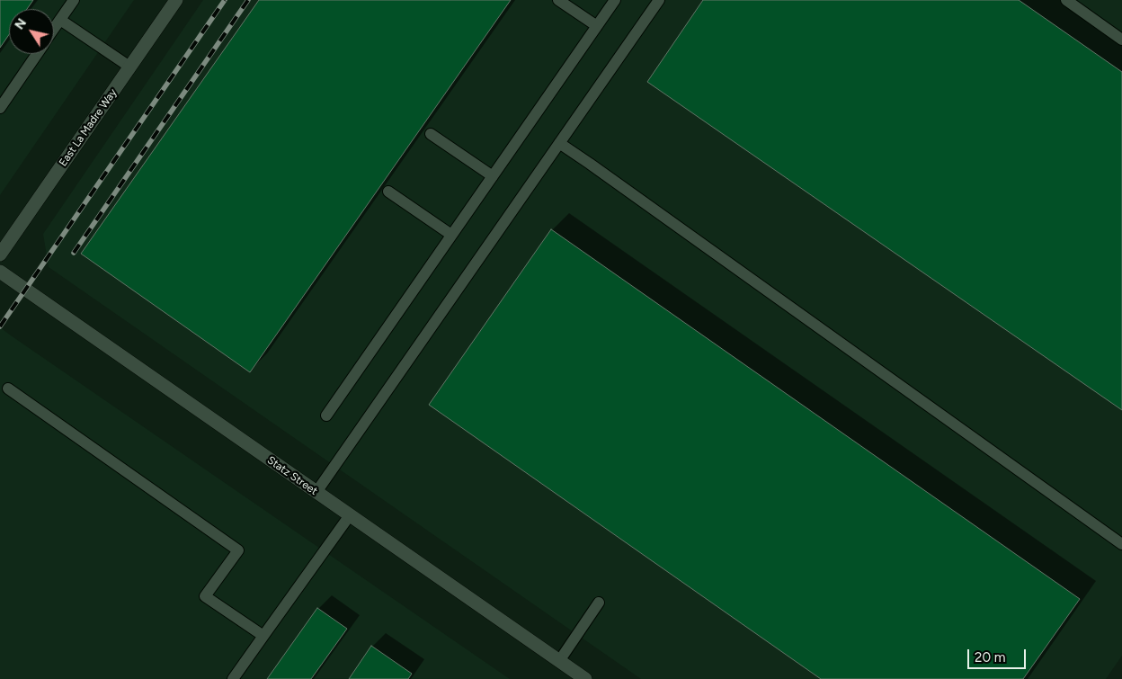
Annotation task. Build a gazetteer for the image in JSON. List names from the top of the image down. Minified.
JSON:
{"streets":{"street":["East La Madre Way","Statz Street"]},"scale_bar":"20 m","north":"top left"}
